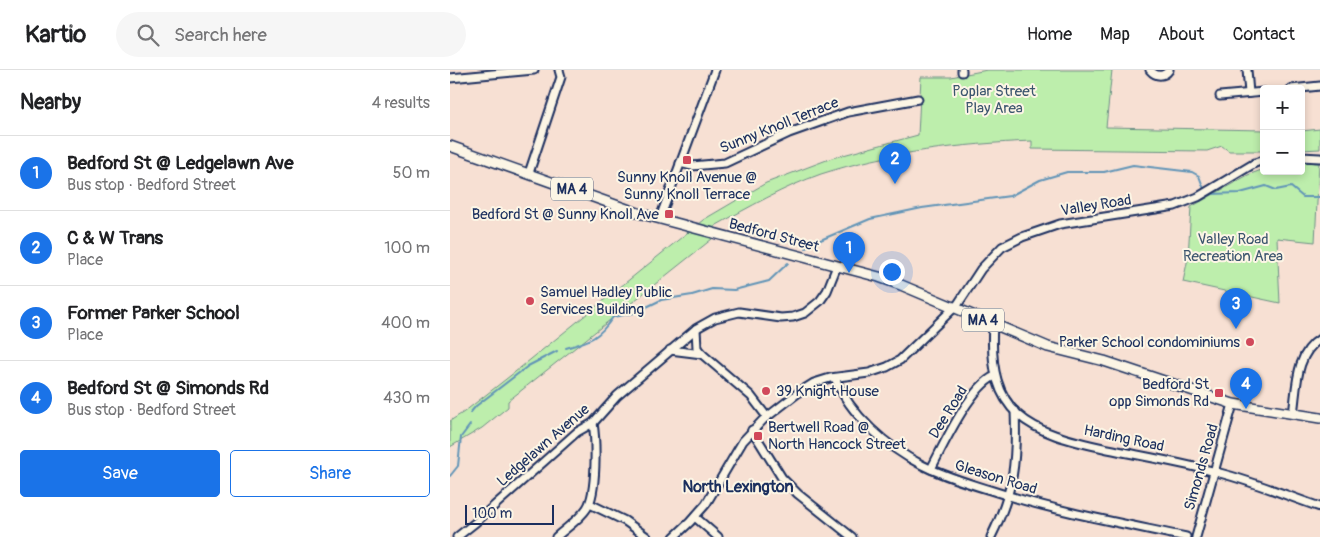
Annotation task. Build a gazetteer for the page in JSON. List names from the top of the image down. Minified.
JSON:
{"streets":{"main road":["MA 4","Bedford Street"],"street":["Sunny Knoll Terrace","Valley Road","Dee Road","Harding Road","Ledgelawn Avenue","Simonds Road","Gleason Road"]},"crossings":[["Valley Road","Bedford Street"],["Valley Road","Gleason Road"],["Bedford Street","Harding Road"],["Bedford Street","Ledgelawn Avenue"],["Bedford Street","Simonds Road"],["Dee Road","Harding Road"],["Dee Road","Gleason Road"],["Harding Road","Simonds Road"]],"districts":["North Lexington"],"parks":["Poplar Street Play Area","Valley Road Recreation Area"],"places":{"transit":["Sunny Knoll Avenue @ Sunny Knoll Terrace","Bedford St @ Sunny Knoll Ave","Bedford St opp Simonds Rd","Bertwell Road @ North Hancock Street"],"other":["Samuel Hadley Public Services Building","Parker School condominiums","39 Knight House"]},"scale_bar":"100 m","page":{"header":"Kartio","search":"Search here","nav":["Home","Map","About","Contact"],"heading":["Nearby","4 results"],"map_buttons":["+","−"],"list":[{"mark":"1","name":"Bedford St @ Ledgelawn Ave","note":"Bus stop · Bedford Street","value":"50 m"},{"mark":"2","name":"C & W Trans","note":"Place","value":"100 m"},{"mark":"3","name":"Former Parker School","note":"Place","value":"400 m"},{"mark":"4","name":"Bedford St @ Simonds Rd","note":"Bus stop · Bedford Street","value":"430 m"}],"pins":["2","1","3","4"],"buttons":["Save","Share"],"scale":"100 m"}}
